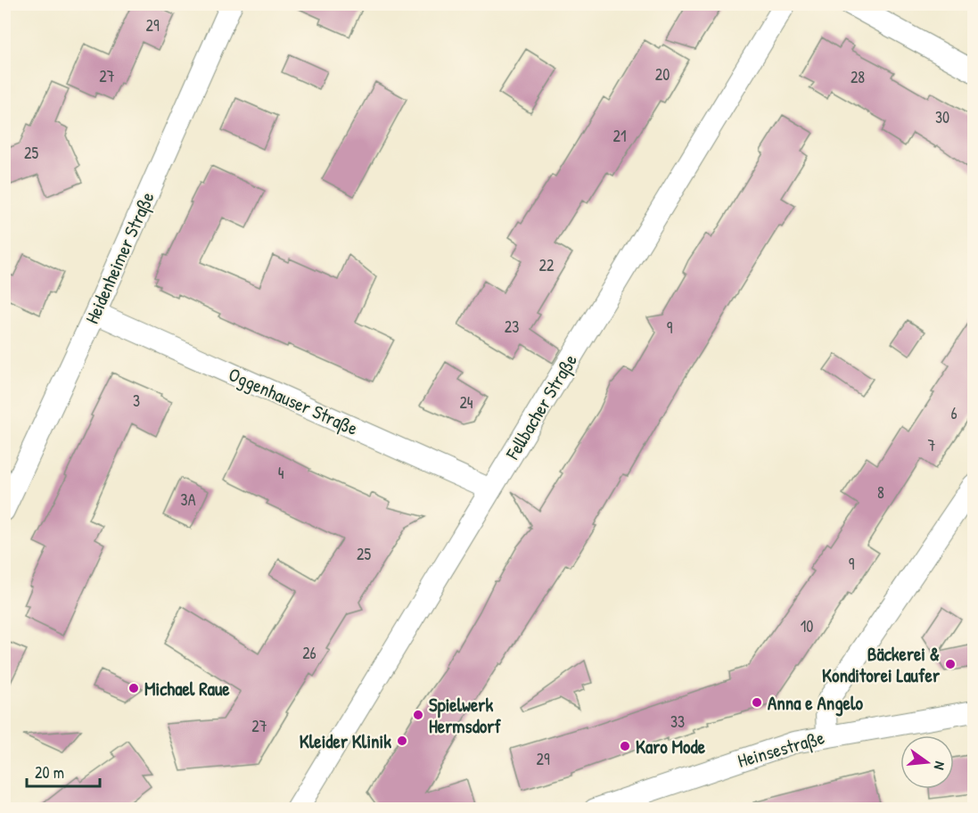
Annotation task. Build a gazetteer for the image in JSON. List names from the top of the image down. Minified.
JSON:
{"streets":{"street":["Heidenheimer Straße","Oggenhauser Straße","Fellbacher Straße","Heinsestraße"]},"crossings":[["Heidenheimer Straße","Oggenhauser Straße"],["Oggenhauser Straße","Fellbacher Straße"]],"places":["Bäckerei & Konditorei Laufer","Michael Raue","Anna e Angelo","Spielwerk Hermsdorf","Kleider Klinik","Karo Mode"],"house_numbers":["29","20","27","28","30","21","25","22","23","9","3","24","6","7","4","8","3A","25","9","10","26","33","27","29"],"scale_bar":"20 m","north":"right"}
